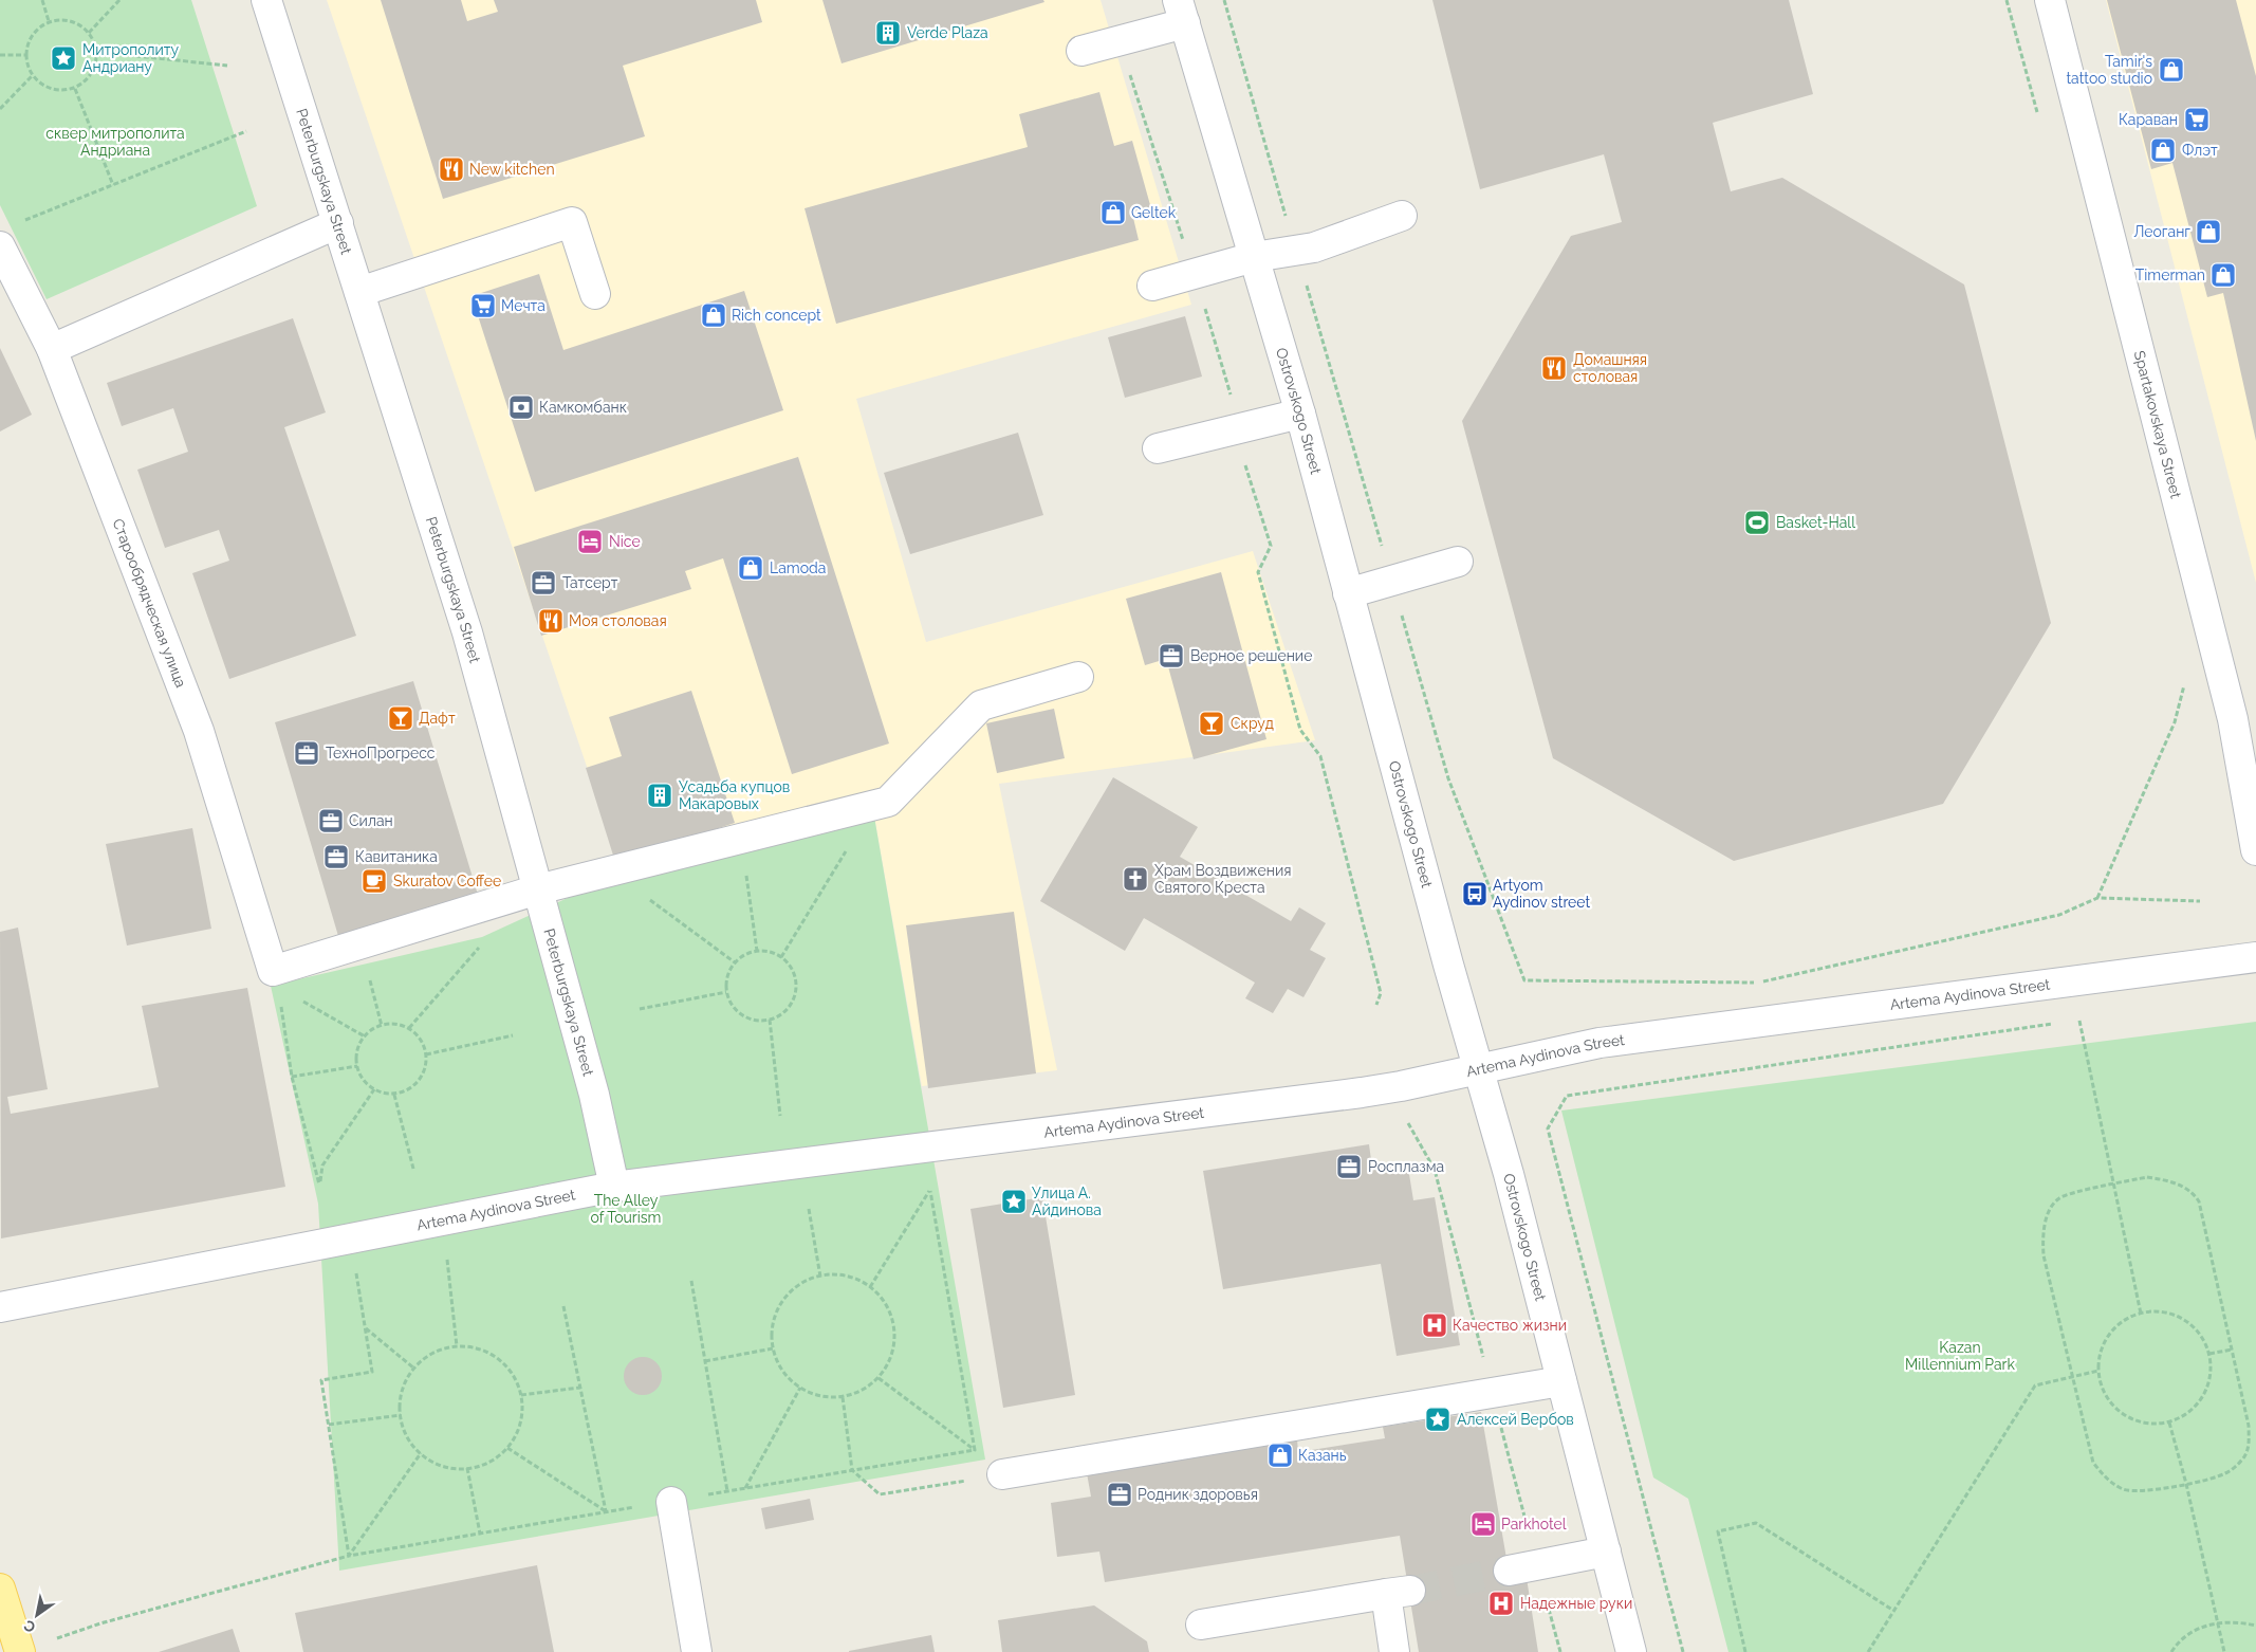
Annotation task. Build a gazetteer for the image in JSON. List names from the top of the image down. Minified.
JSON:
{"streets":{"street":["Peterburgskaya Street","Ostrovskogo Street","Spartakovskaya Street","Старообрядческая улица","Artema Aydinova Street"]},"crossings":[["Peterburgskaya Street","Artema Aydinova Street"],["Ostrovskogo Street","Artema Aydinova Street"]],"parks":["сквер митрополита Андриана","The Alley of Tourism","Kazan Millennium Park"],"places":{"building":["Verde Plaza","Усадьба купцов Макаровых"],"place":["Митрополиту Андриану","Улица А. Айдинова","Алексей Вербов"],"shop":["Tamir's tattoo studio","Флэт","Geltek","Леоганг","Timerman","Rich concept","Lamoda","Казань"],"supermarket":["Караван","Мечта"],"restaurant":["New kitchen","Домашняя столовая","Моя столовая"],"bank":["Камкомбанк"],"sports":["Basket-Hall"],"hotel":["Nice","Parkhotel"],"office":["Татсерт","Верное решение","ТехноПрогресс","Силан","Кавитаника","Росплазма","Родник здоровья"],"bar":["Дафт","Скруд"],"church":["Храм Воздвижения Святого Креста"],"cafe":["Skuratov Coffee"],"bus stop":["Artyom Aydinov street"],"hospital":["Качество жизни","Надежные руки"]},"north":"bottom left"}
